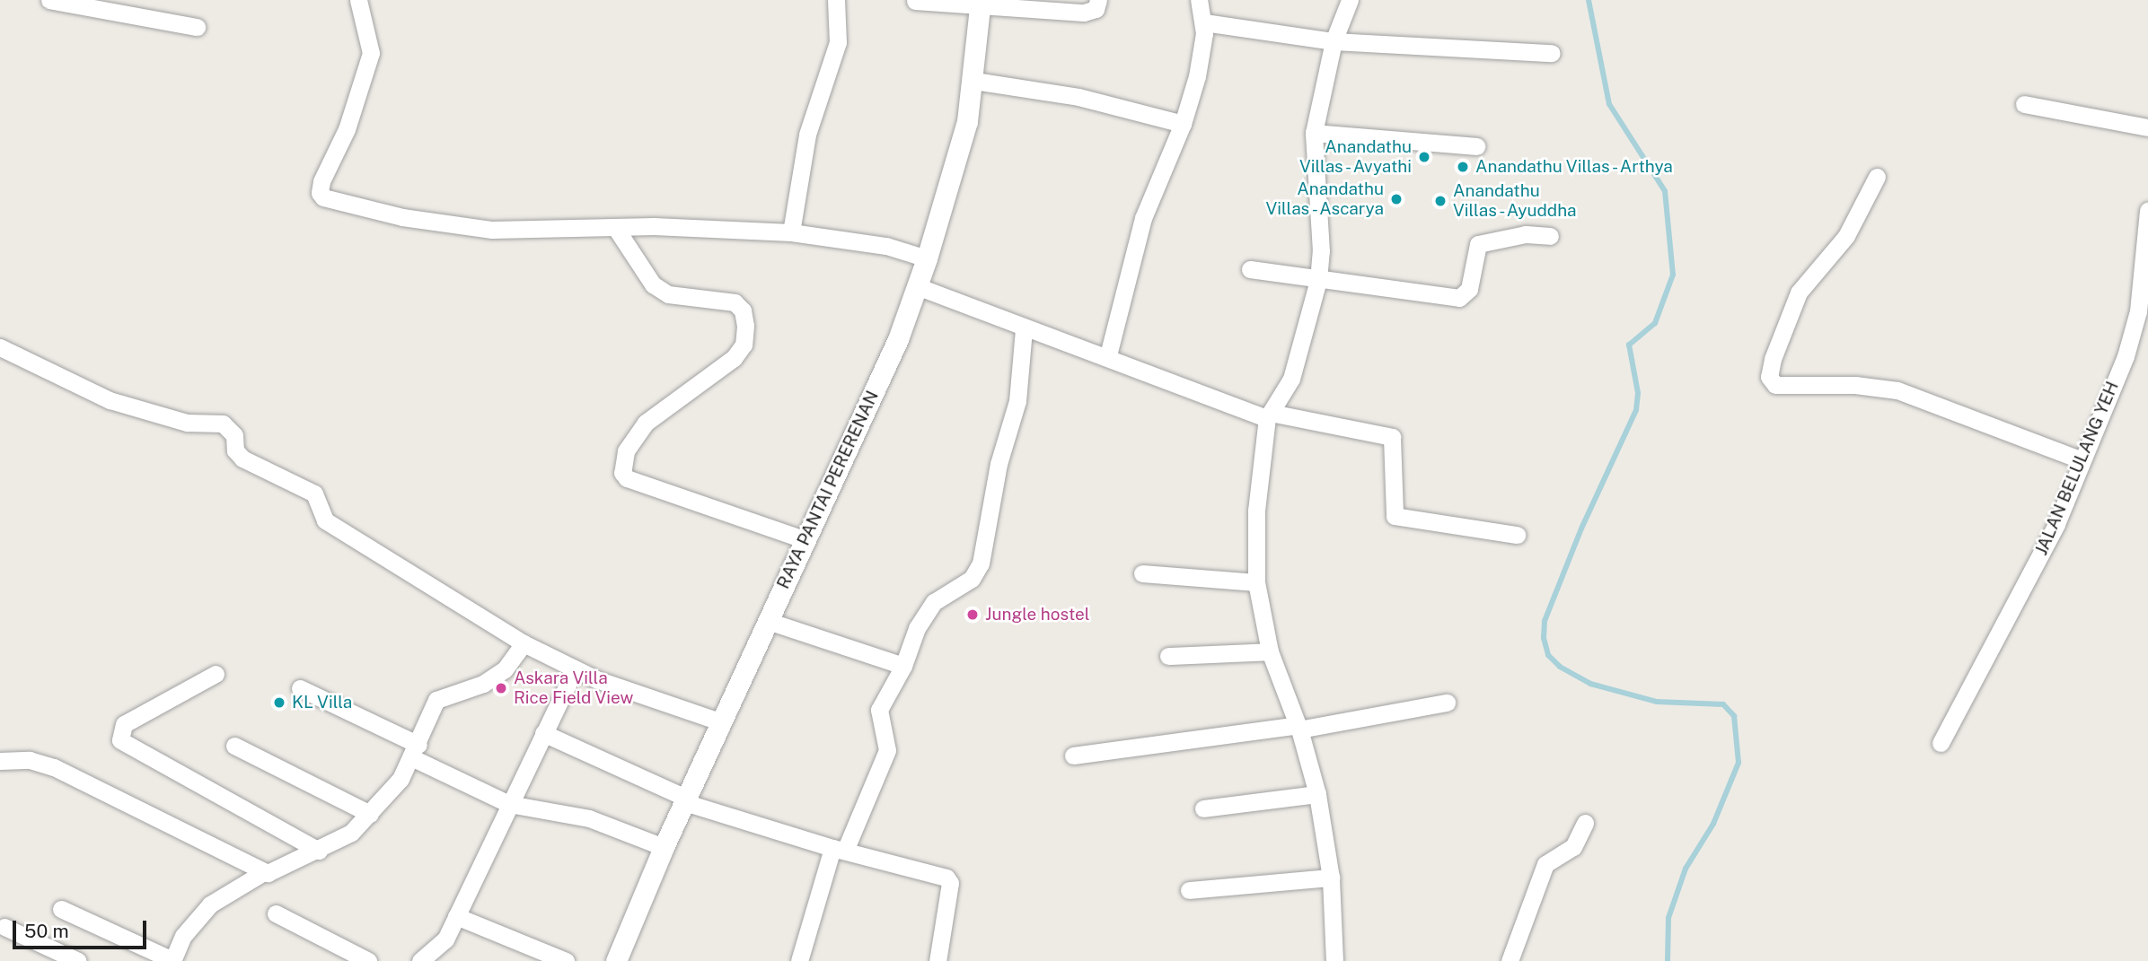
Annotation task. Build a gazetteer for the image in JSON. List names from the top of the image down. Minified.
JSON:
{"streets":{"street":["JALAN BELULANG YEH","RAYA PANTAI PERERENAN"]},"places":["Anandathu Villas - Avyathi","Anandathu Villas - Arthya","Anandathu Villas - Ascarya","Anandathu Villas - Ayuddha","Jungle hostel","Askara Villa Rice Field View","KL Villa"],"scale_bar":"50 m"}
